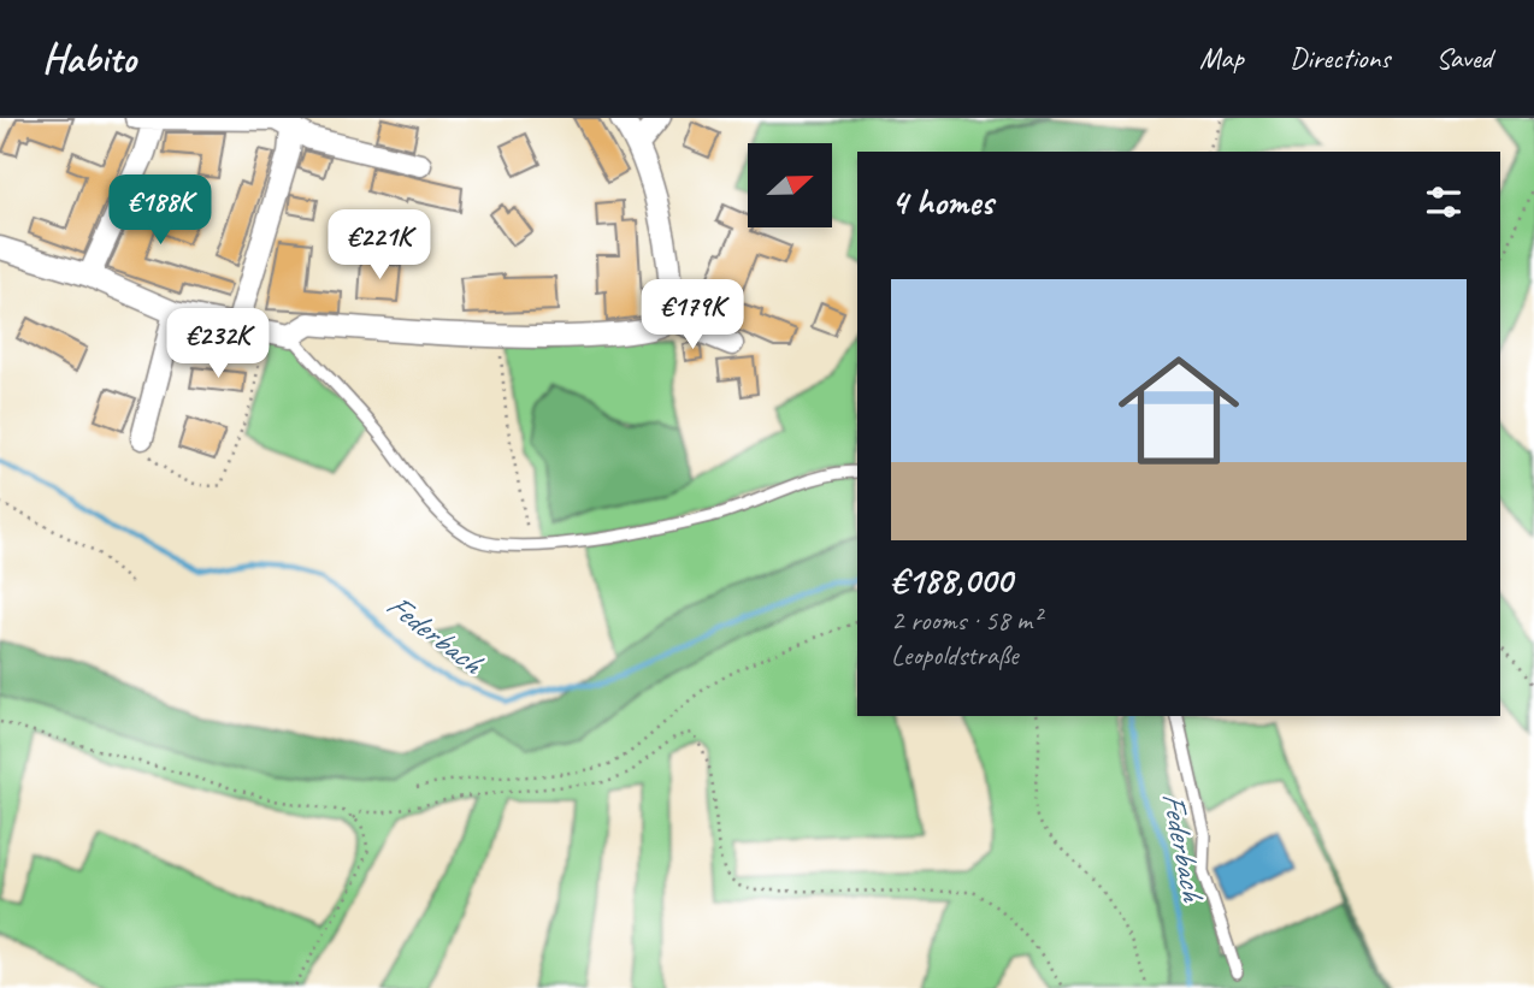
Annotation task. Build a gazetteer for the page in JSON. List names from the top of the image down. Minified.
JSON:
{"water":["Federbach"],"north":"right","page":{"header":"Habito","nav":["Map","Directions","Saved"],"heading":"4 homes","price":["€188K","€221K","€179K","€232K"],"list":[{"name":"€188,000","note":"2 rooms · 58 m² · Leopoldstraße"}]}}
